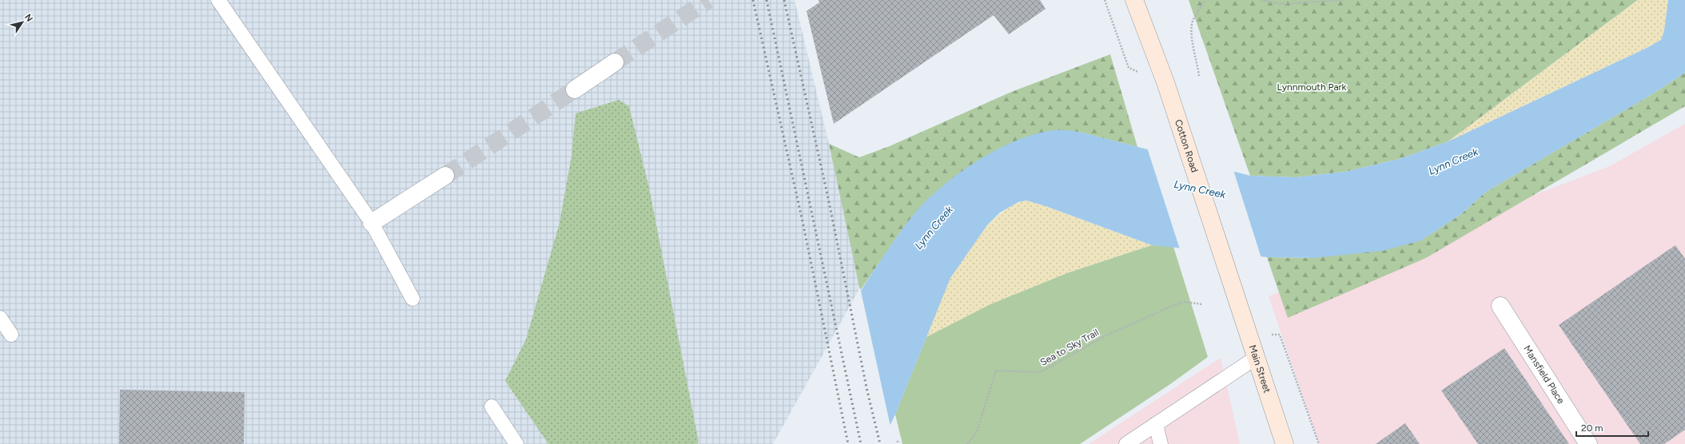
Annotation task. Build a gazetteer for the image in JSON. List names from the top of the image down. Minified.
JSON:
{"streets":{"main road":["Cotton Road","Main Street"],"street":["Mansfield Place"],"path":["Sea to Sky Trail"]},"crossings":[["Cotton Road","Main Street"]],"water":["Lynn Creek"],"parks":["Lynnmouth Park"],"scale_bar":"20 m","north":"top right"}
